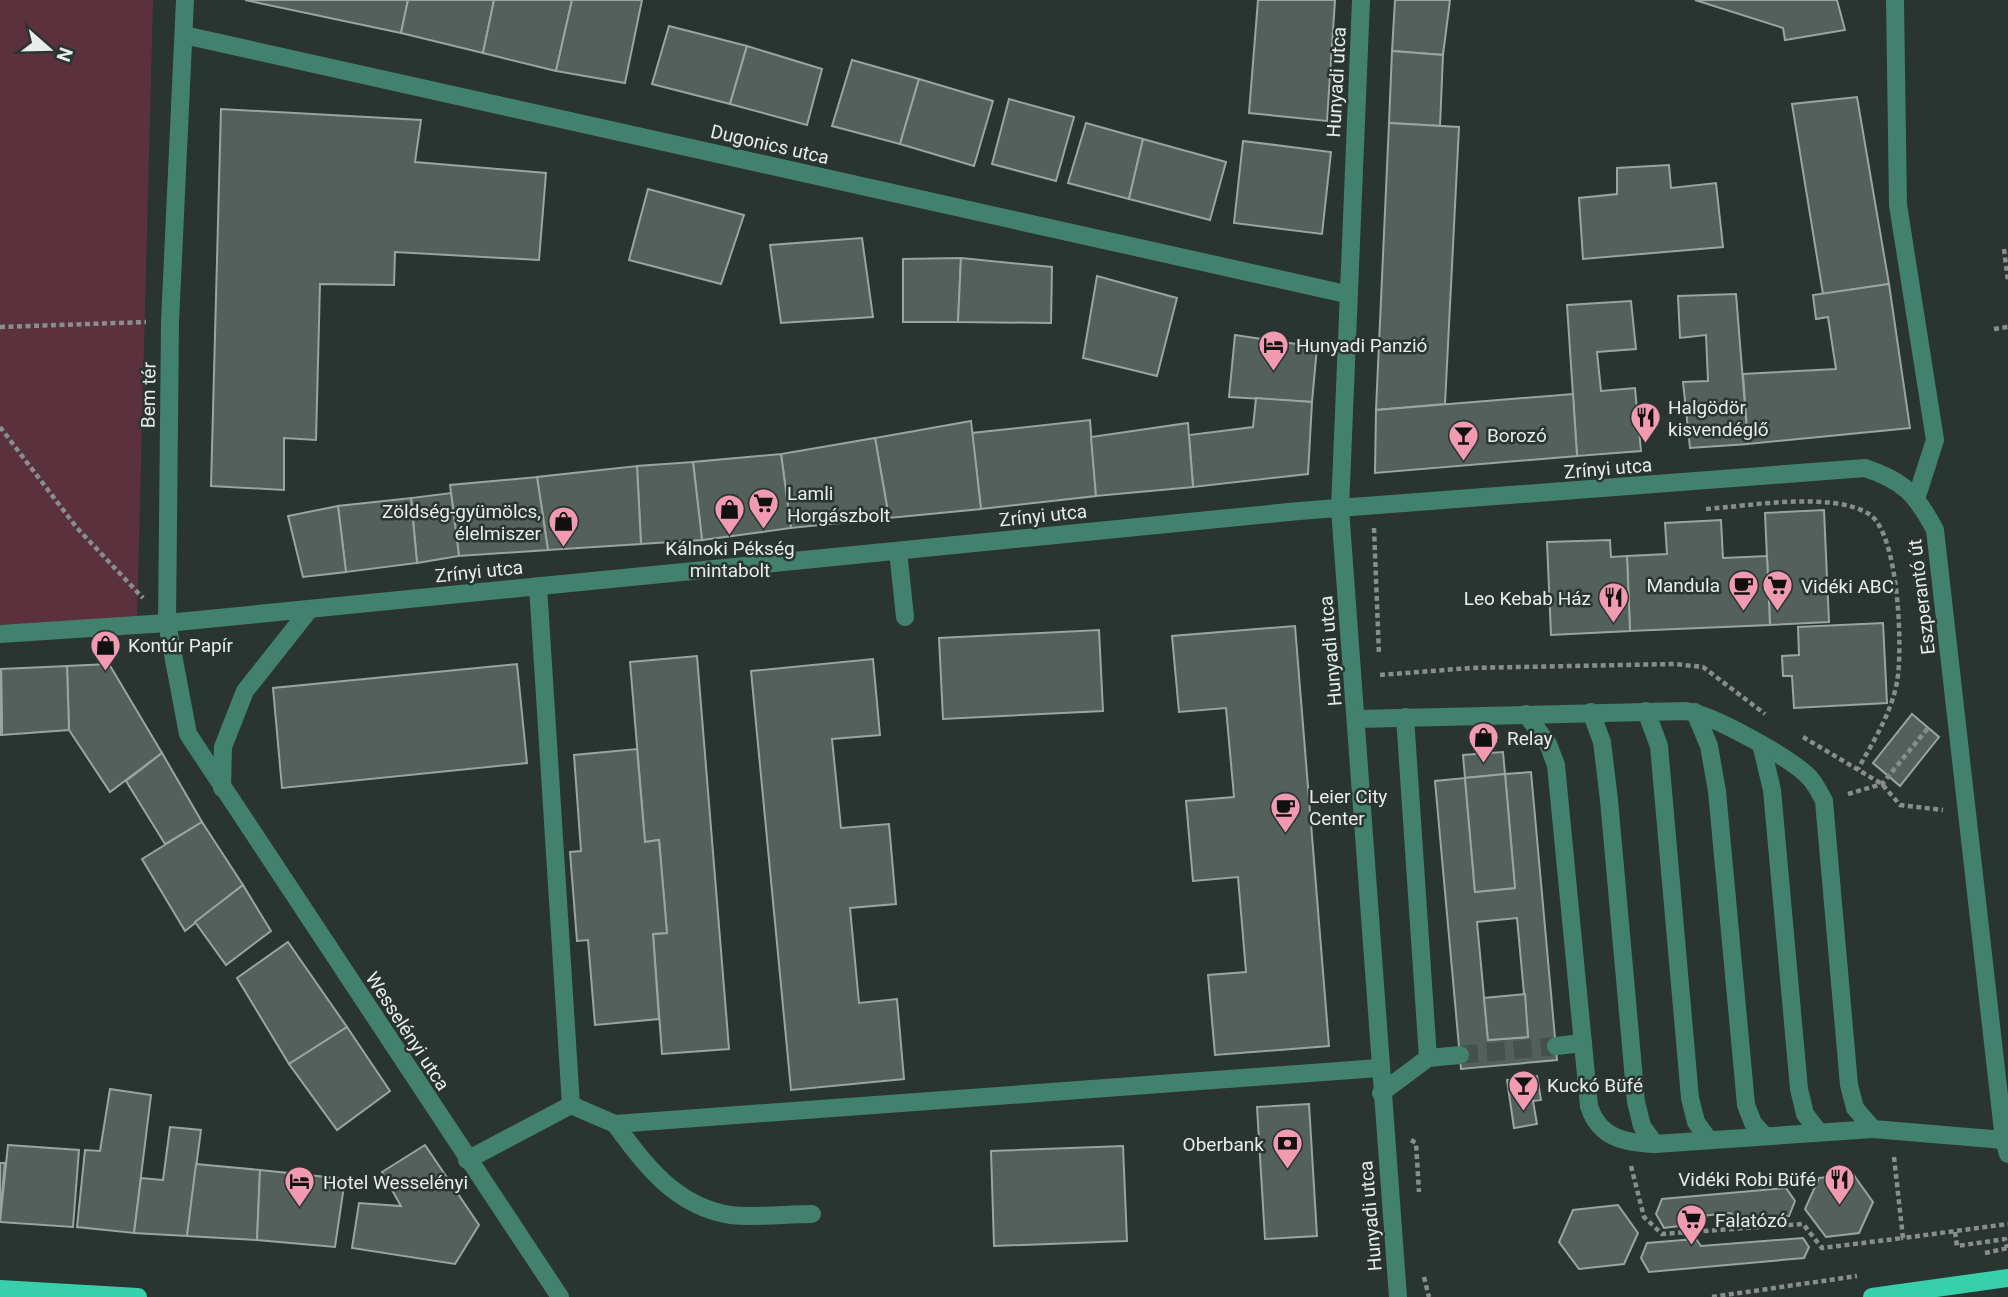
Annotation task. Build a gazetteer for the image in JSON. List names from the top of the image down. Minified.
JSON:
{"streets":{"street":["Hunyadi utca","Dugonics utca","Bem tér","Zrínyi utca","Eszperantó út","Wesselényi utca"]},"crossings":[["Hunyadi utca","Dugonics utca"],["Hunyadi utca","Zrínyi utca"],["Dugonics utca","Bem tér"],["Bem tér","Zrínyi utca"],["Bem tér","Wesselényi utca"],["Zrínyi utca","Eszperantó út"],["Zrínyi utca","Wesselényi utca"]],"places":{"hotel":["Hunyadi Panzió","Hotel Wesselényi"],"restaurant":["Halgödör kisvendéglő","Leo Kebab Ház","Vidéki Robi Büfé"],"bar":["Borozó","Kuckó Büfé"],"supermarket":["Lamli Horgászbolt","Vidéki ABC","Falatózó"],"shop":["Kálnoki Pékség mintabolt","Zöldség-gyümölcs, élelmiszer","Kontúr Papír","Relay"],"cafe":["Mandula","Leier City Center"],"bank":["Oberbank"]},"north":"right"}
